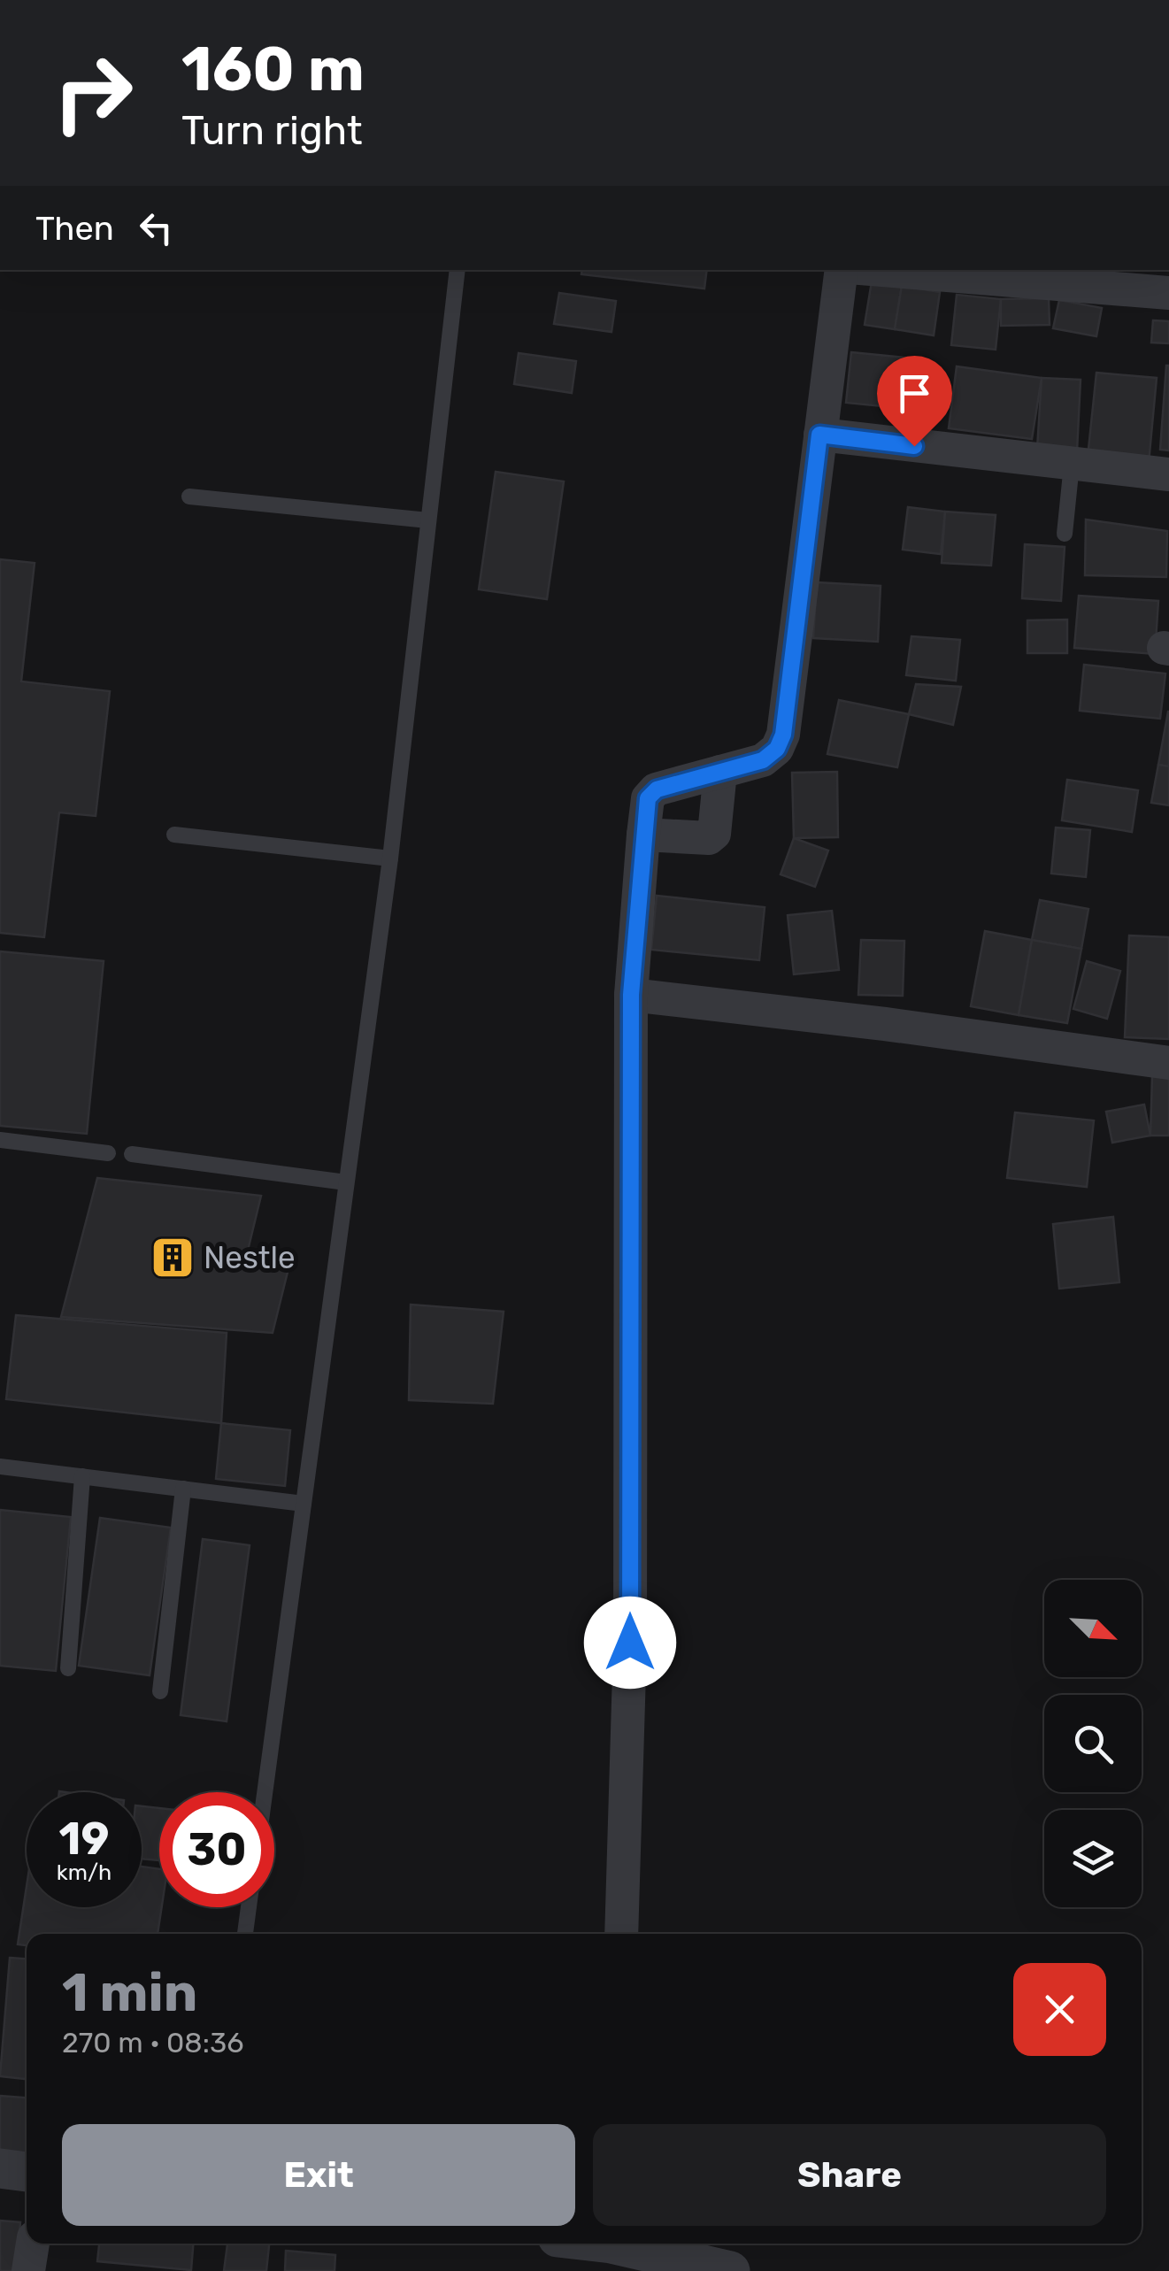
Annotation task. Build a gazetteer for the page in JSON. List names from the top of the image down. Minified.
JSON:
{"places":{"building":["Nestle"]},"north":"bottom right","page":{"turn":["160 m","Turn right"],"then":"Then","speed":"19 km/h","limit":"30","heading":["1 min","270 m · 08:36"],"buttons":["Exit","Share"]}}
